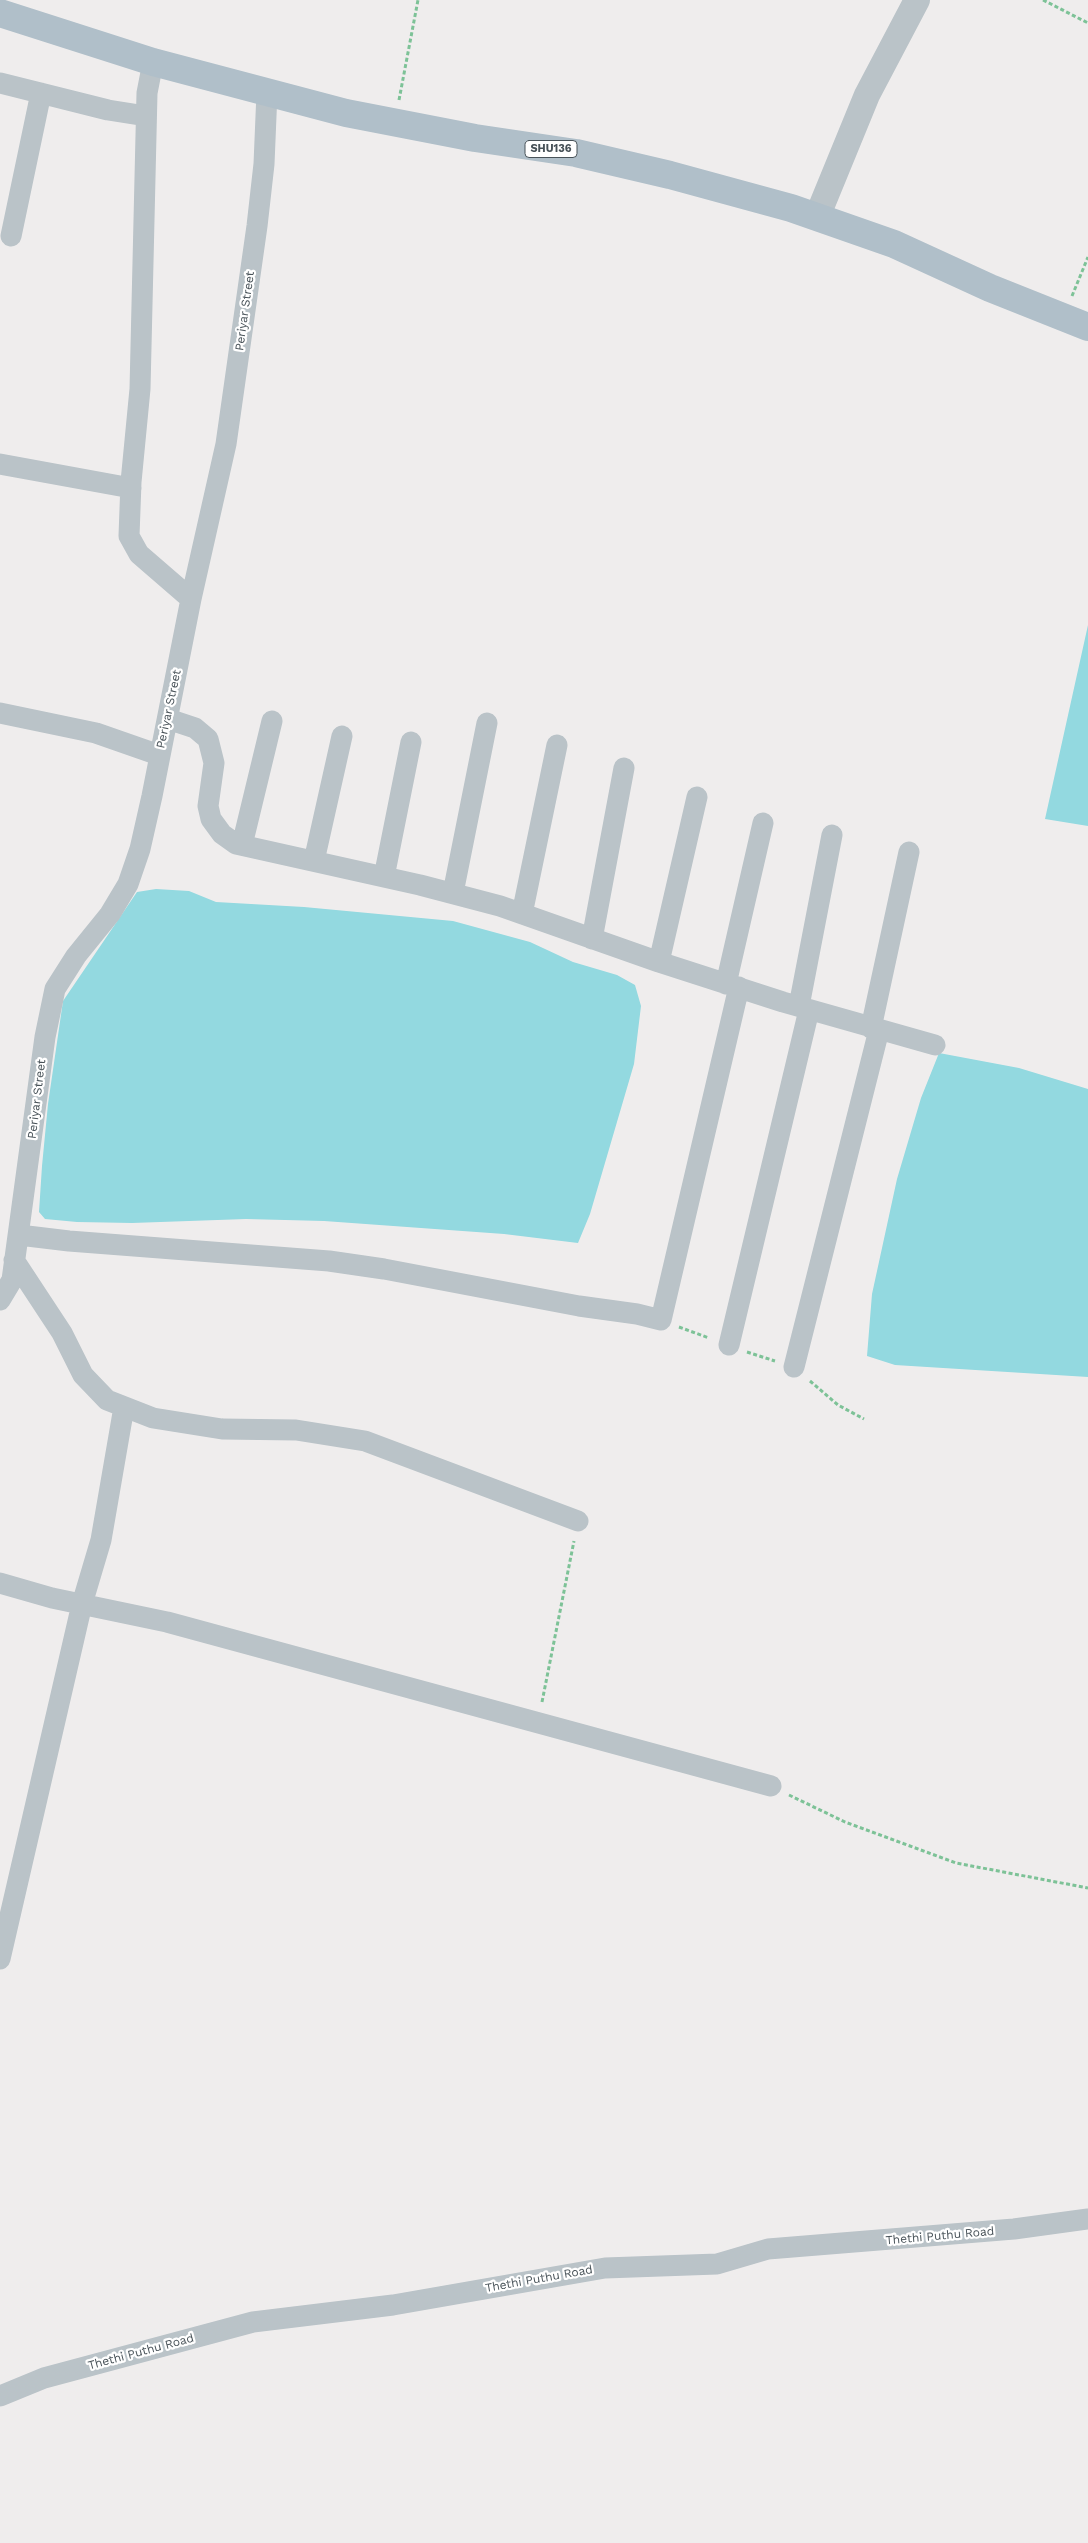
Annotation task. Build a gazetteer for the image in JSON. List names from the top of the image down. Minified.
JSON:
{"streets":{"main road":["SHU136"],"street":["Periyar Street","Thethi Puthu Road"]},"crossings":[["SHU136","Periyar Street"]]}
